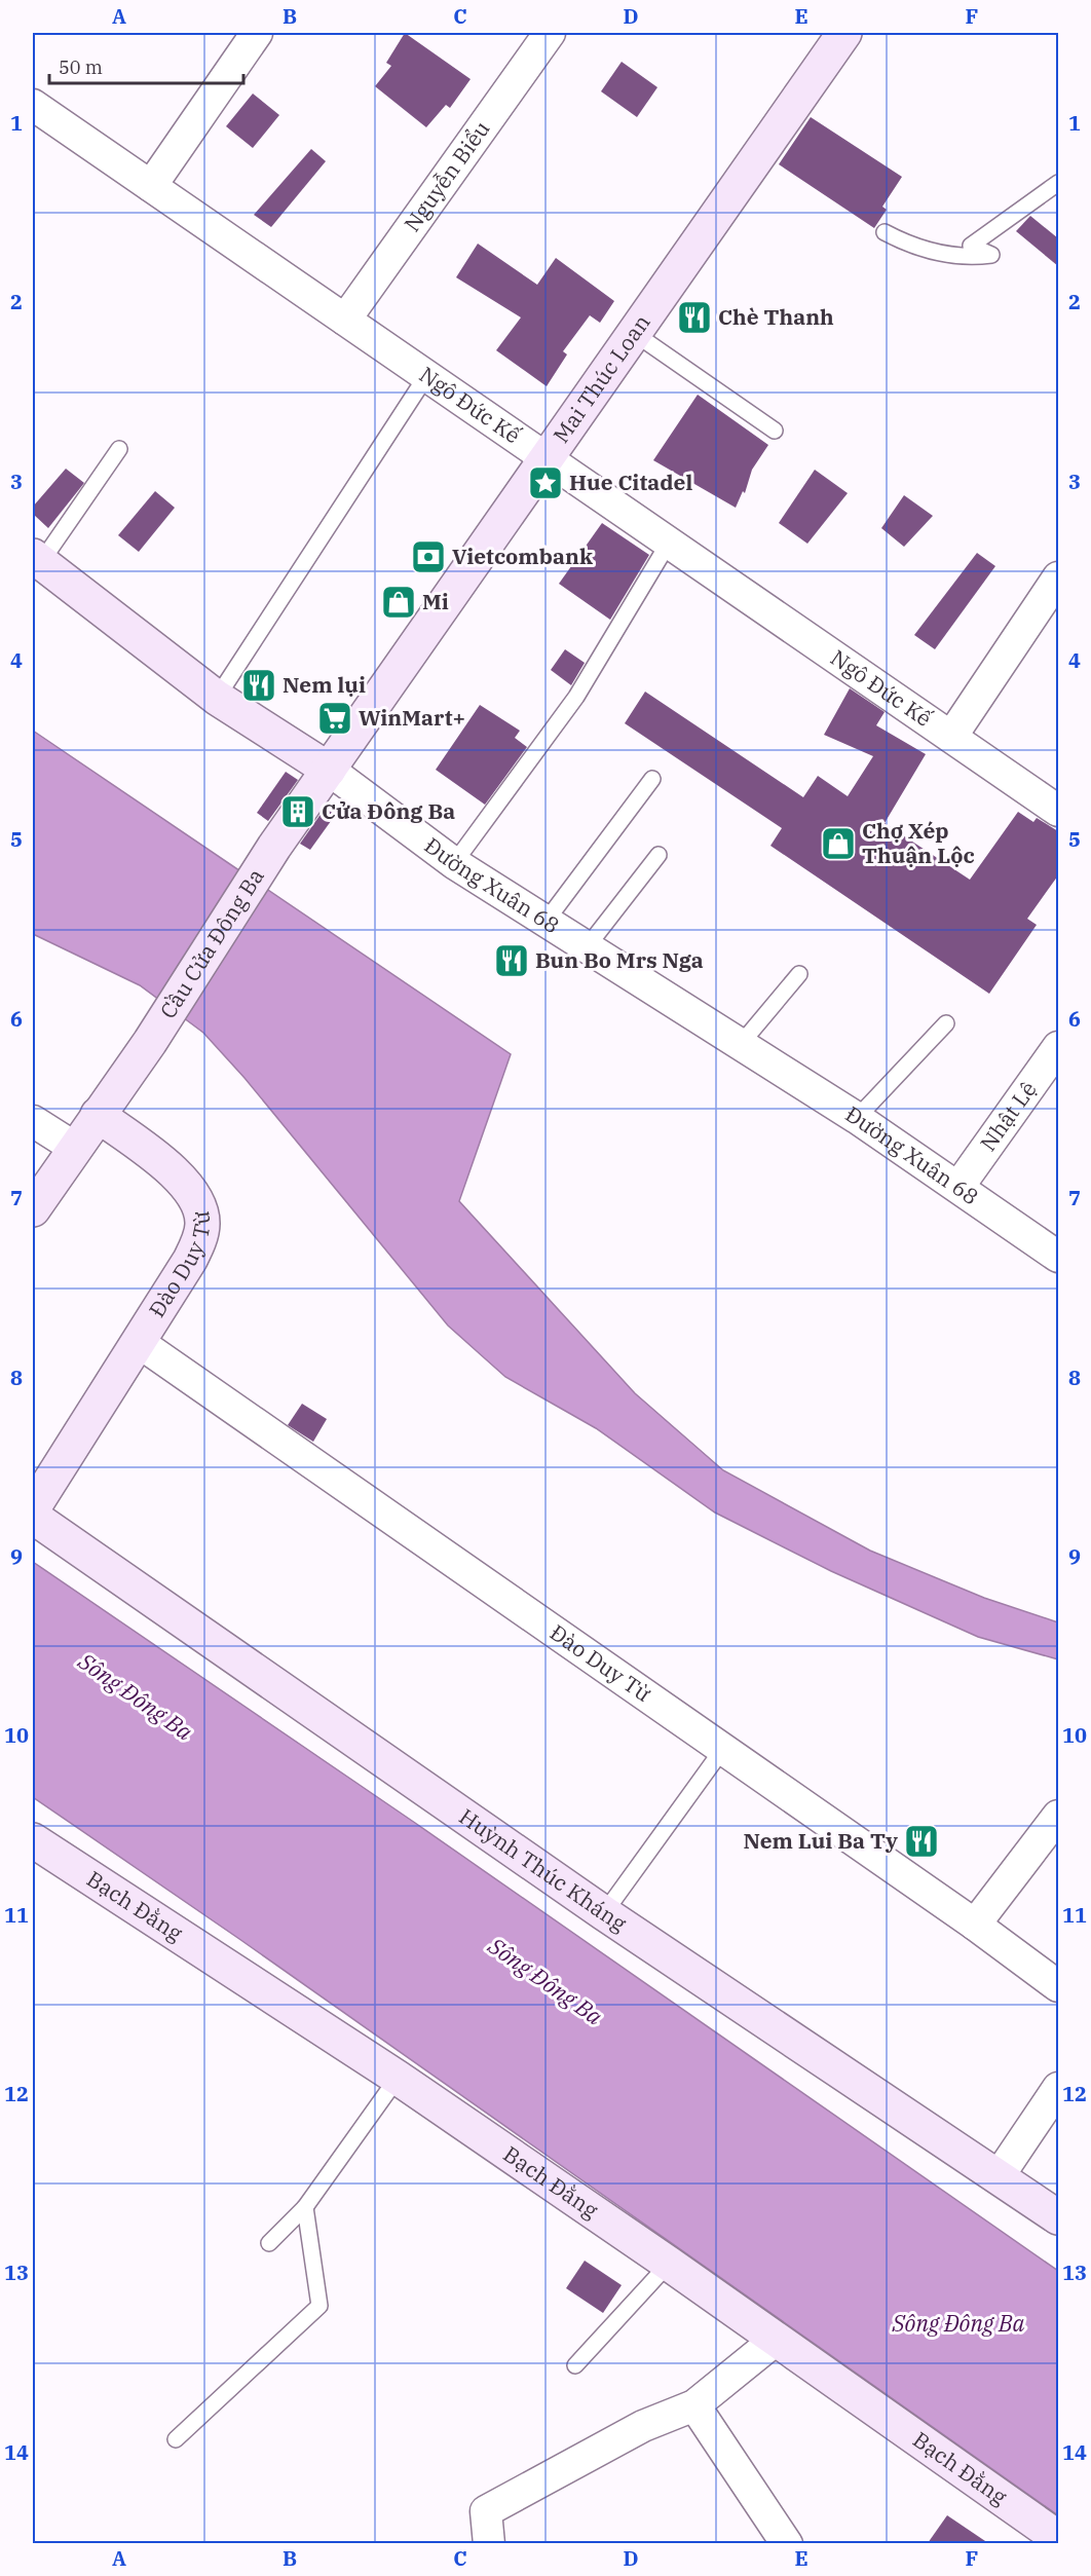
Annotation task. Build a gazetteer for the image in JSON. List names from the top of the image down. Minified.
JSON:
{"streets":{"street":["Nguyễn Biểu","Mai Thúc Loan","Ngô Đức Kế","Đường Xuân 68","Cầu Cửa Đông Ba","Nhật Lệ","Đào Duy Từ","Huỳnh Thúc Kháng","Bạch Đằng"]},"crossings":[["Nguyễn Biểu","Ngô Đức Kế"],["Mai Thúc Loan","Ngô Đức Kế"],["Mai Thúc Loan","Đường Xuân 68"],["Mai Thúc Loan","Cầu Cửa Đông Ba"],["Đường Xuân 68","Nhật Lệ"],["Cầu Cửa Đông Ba","Đào Duy Từ"]],"water":["Sông Đông Ba"],"places":{"restaurant":["Chè Thanh","Nem lụi","Bun Bo Mrs Nga","Nem Lui Ba Ty"],"place":["Hue Citadel"],"bank":["Vietcombank"],"shop":["Mi","Chợ Xép Thuận Lộc"],"supermarket":["WinMart+"],"building":["Cửa Đông Ba"]},"scale_bar":"50 m","grid":{"columns":["A","B","C","D","E","F"],"rows":["1","2","3","4","5","6","7","8","9","10","11","12","13","14"]}}
